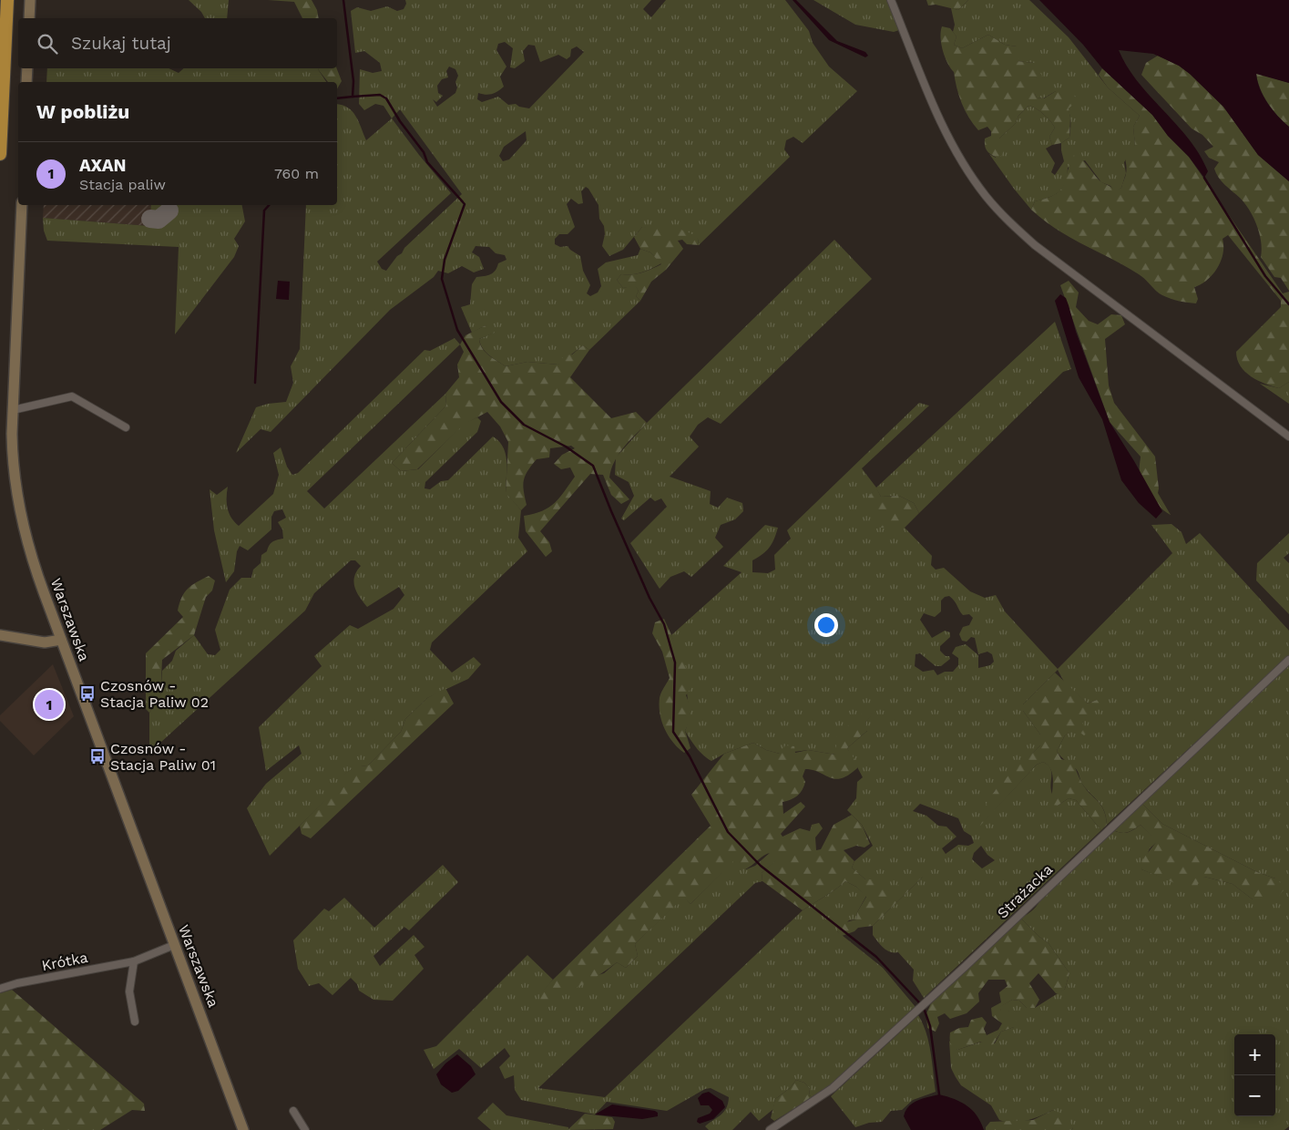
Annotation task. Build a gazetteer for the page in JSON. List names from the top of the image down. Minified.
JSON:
{"streets":{"street":["Warszawska","Strażacka","Krótka"]},"crossings":[["Warszawska","Krótka"]],"places":{"bus stop":["Czosnów - Stacja Paliw 02","Czosnów - Stacja Paliw 01"]},"page":{"search":"Szukaj tutaj","heading":"W pobliżu","list":[{"mark":"1","name":"AXAN","note":"Stacja paliw","value":"760 m"}],"pins":"1","map_buttons":["+","−"]}}
